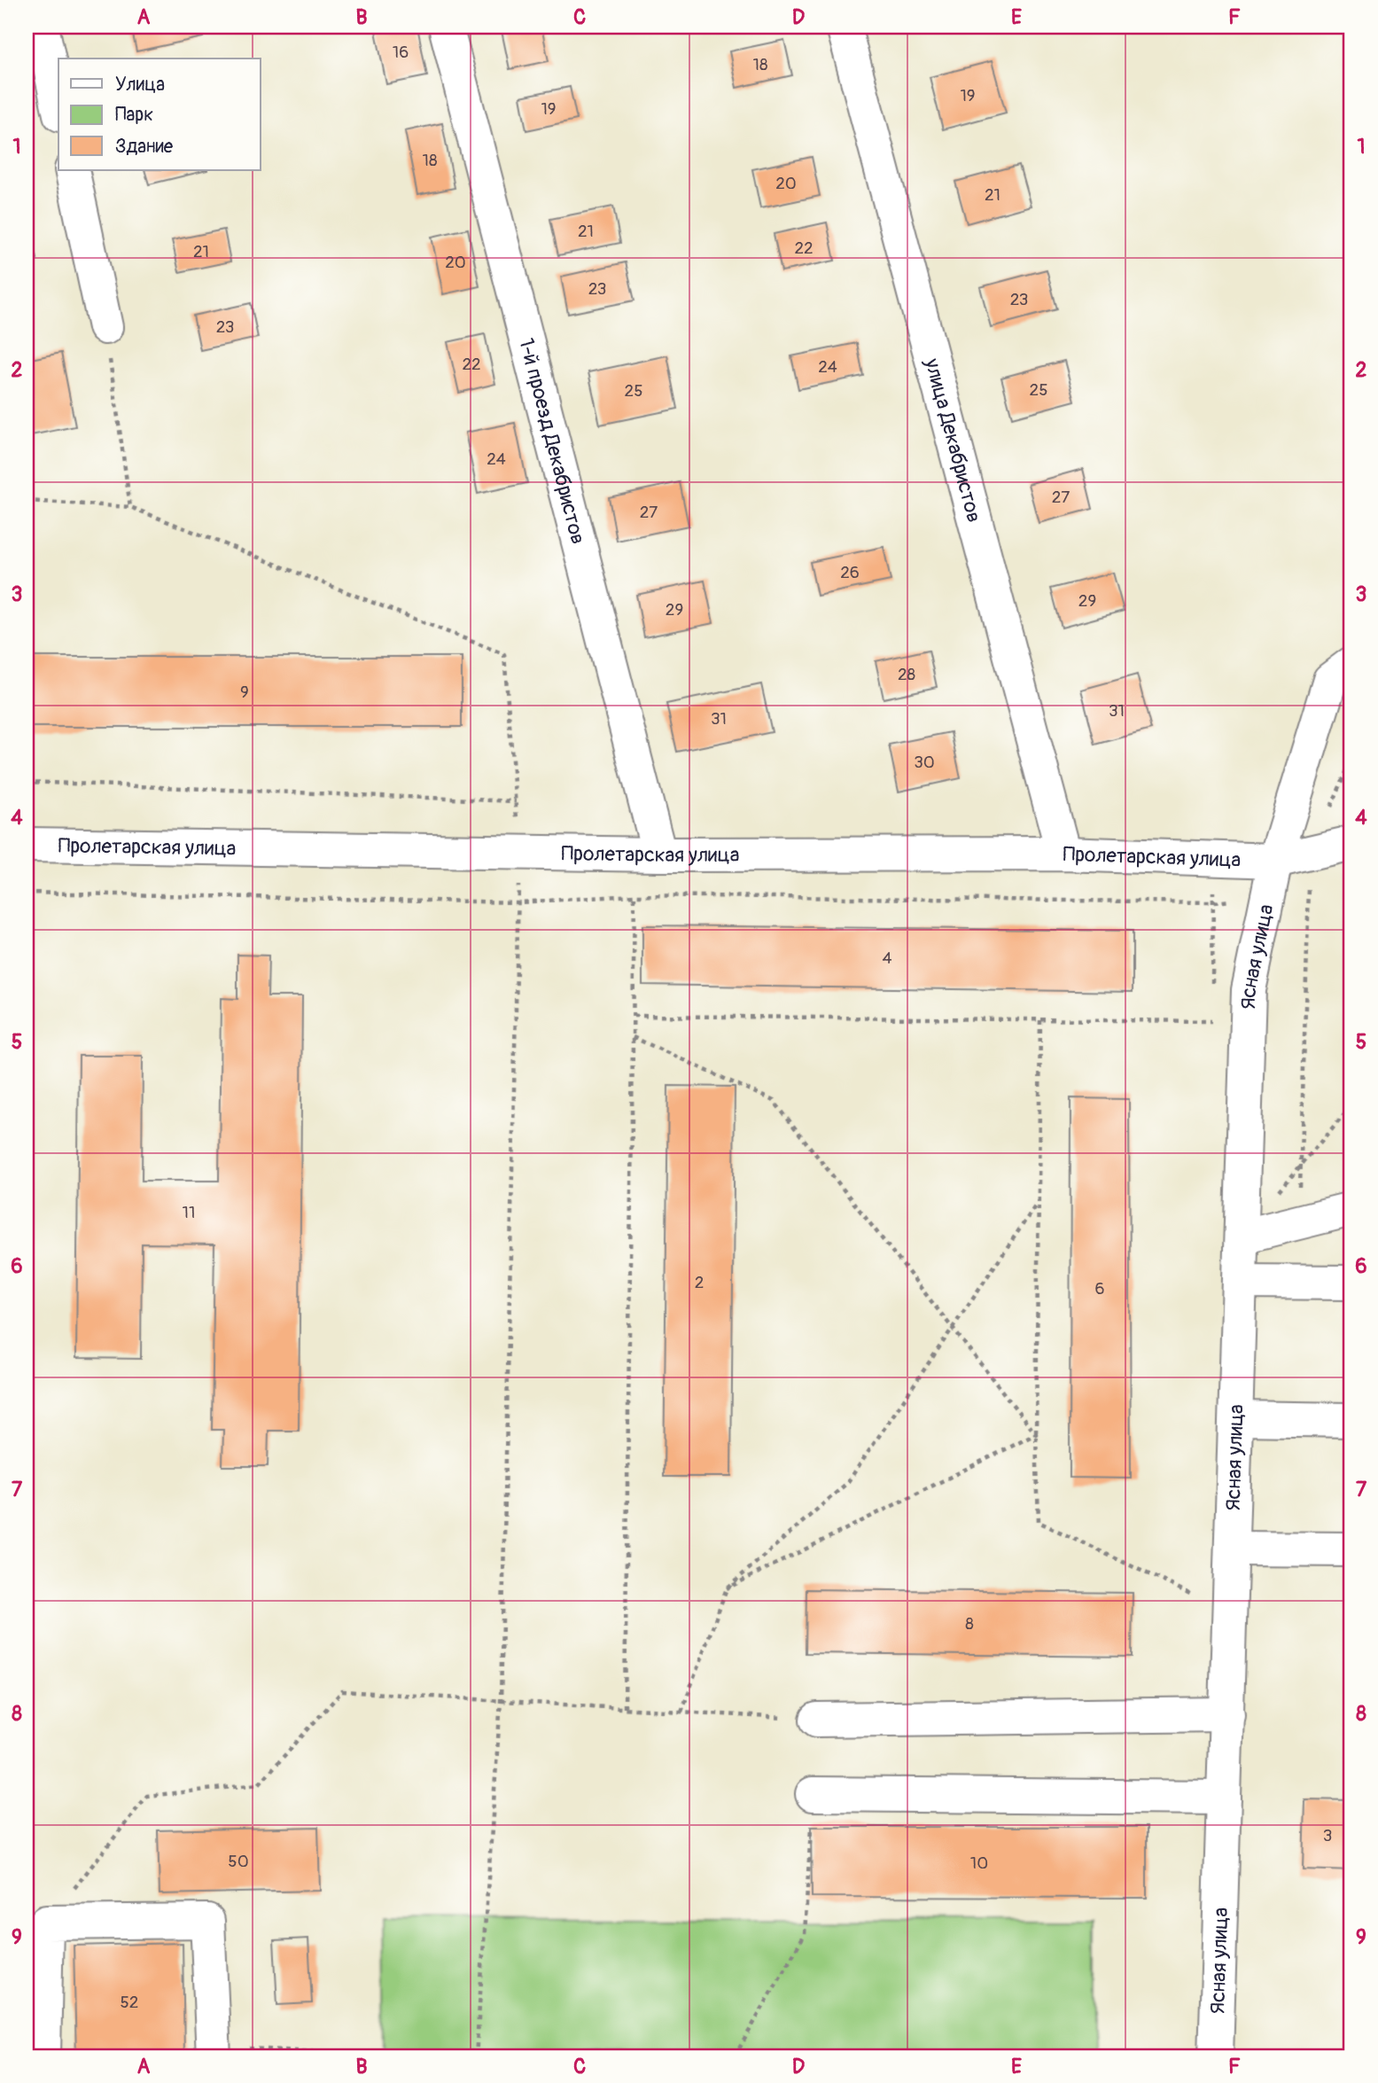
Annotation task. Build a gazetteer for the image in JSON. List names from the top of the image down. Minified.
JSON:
{"streets":{"street":["улица Декабристов","1-й проезд Декабристов","Пролетарская улица","Ясная улица"]},"crossings":[["улица Декабристов","Пролетарская улица"],["1-й проезд Декабристов","Пролетарская улица"],["Пролетарская улица","Ясная улица"]],"house_numbers":["16","18","19","19","18","20","21","21","22","21","20","23","23","23","22","24","25","25","24","27","27","26","29","29","28","9","31","31","30","4","11","2","6","8","3","50","10","52"],"legend":["Улица","Парк","Здание"],"grid":{"columns":["A","B","C","D","E","F"],"rows":["1","2","3","4","5","6","7","8","9"]}}
